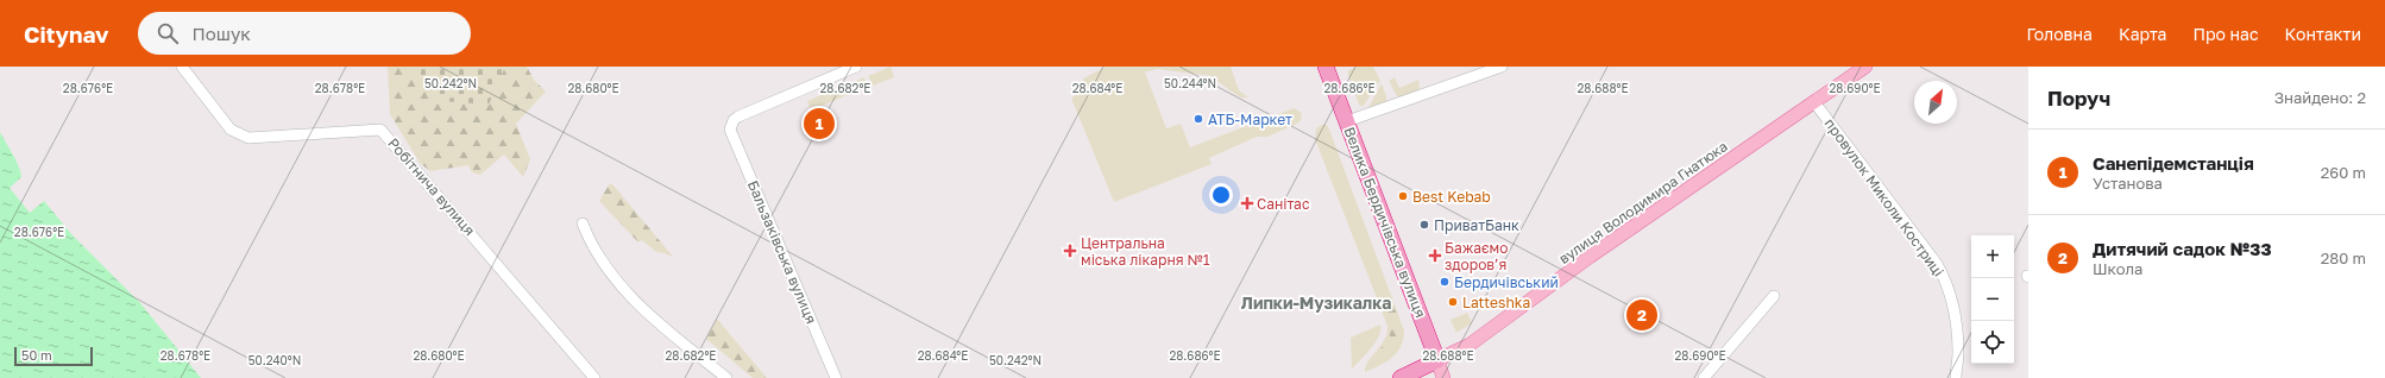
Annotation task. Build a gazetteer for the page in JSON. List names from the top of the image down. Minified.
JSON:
{"streets":{"highway":["Велика Бердичівська вулиця"],"main road":["вулиця Володимира Гнатюка"],"street":["Робітнича вулиця","провулок Миколи Костриці","Бальзаківська вулиця"]},"crossings":[["провулок Миколи Костриці","вулиця Володимира Гнатюка"],["вулиця Володимира Гнатюка","Велика Бердичівська вулиця"]],"districts":["Липки-Музикалка"],"places":{"other":["АТБ-Маркет","Best Kebab","ПриватБанк","Бердичівський","Latteshka"],"health":["Санітас","Центральна міська лікарня №1","Бажаємо здоровʼя"]},"scale_bar":"50 m","north":"top right","page":{"header":"Citynav","search":"Пошук","nav":["Головна","Карта","Про нас","Контакти"],"heading":["Поруч","Знайдено: 2"],"pins":["1","2"],"list":[{"mark":"1","name":"Санепідемстанція","note":"Установа","value":"260 m"},{"mark":"2","name":"Дитячий садок №33","note":"Школа","value":"280 m"}],"map_buttons":["+","−"],"scale":"50 m"},"coordinates":["50.242°N","50.244°N","28.676°E","28.678°E","28.680°E","28.682°E","28.684°E","28.686°E","28.688°E","28.690°E","50.240°N"]}
